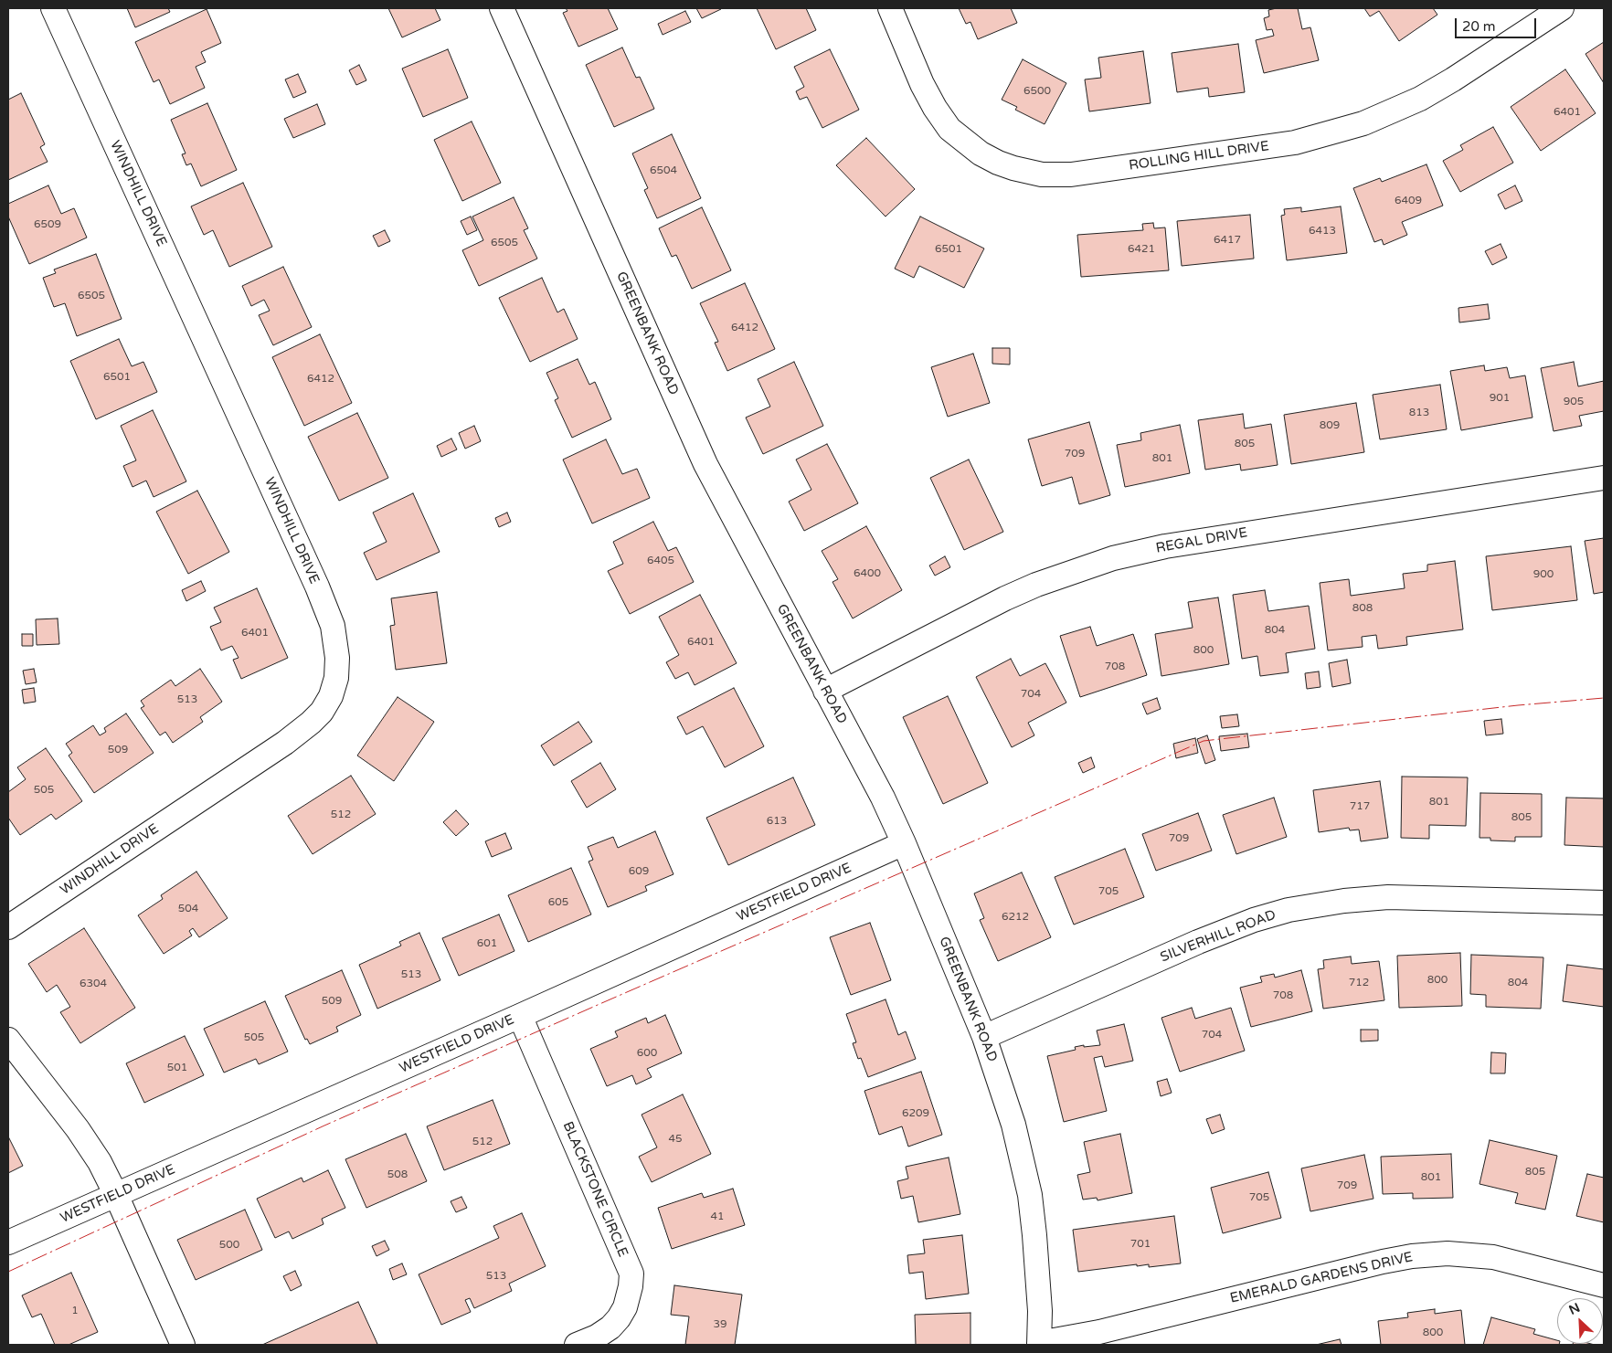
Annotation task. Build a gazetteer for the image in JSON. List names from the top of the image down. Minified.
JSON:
{"streets":{"street":["ROLLING HILL DRIVE","WINDHILL DRIVE","GREENBANK ROAD","REGAL DRIVE","WESTFIELD DRIVE","SILVERHILL ROAD","BLACKSTONE CIRCLE","EMERALD GARDENS DRIVE"]},"crossings":[["GREENBANK ROAD","REGAL DRIVE"],["GREENBANK ROAD","WESTFIELD DRIVE"],["GREENBANK ROAD","SILVERHILL ROAD"],["GREENBANK ROAD","EMERALD GARDENS DRIVE"],["WESTFIELD DRIVE","BLACKSTONE CIRCLE"]],"house_numbers":["6500","6401","6504","6409","6509","6413","6417","6505","6501","6421","6505","6412","6501","6412","901","905","813","809","805","709","801","6405","6400","900","808","804","6401","6401","800","708","704","513","509","505","801","717","512","805","613","709","609","705","605","504","6212","601","513","800","712","804","6304","708","509","704","505","600","501","6209","45","512","805","508","801","709","705","41","701","500","513","1","39","800"],"scale_bar":"20 m","north":"top left"}
